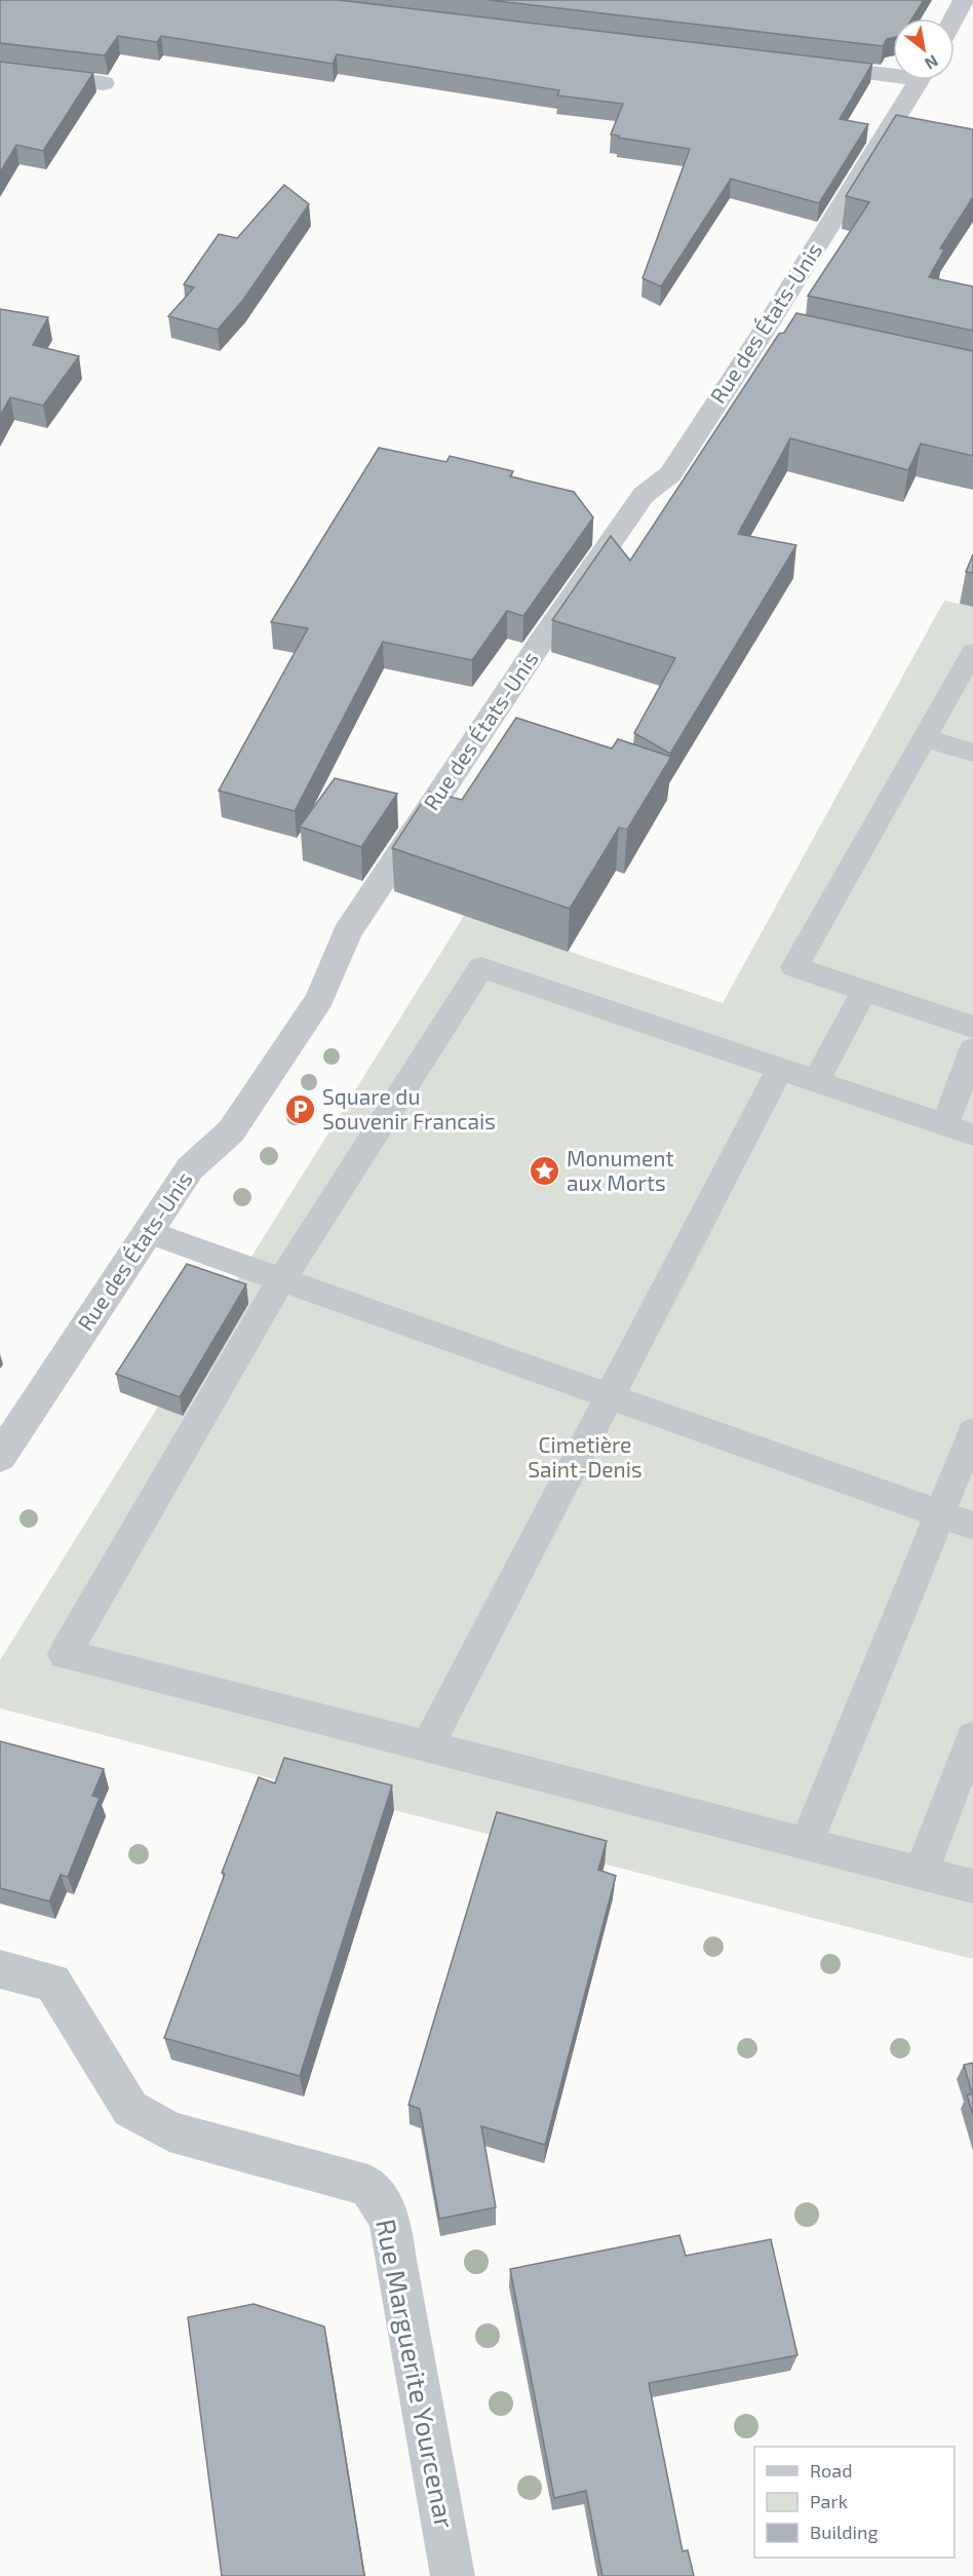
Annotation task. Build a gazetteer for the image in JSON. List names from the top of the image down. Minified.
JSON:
{"streets":{"street":["Rue des États-Unis","Rue Marguerite Yourcenar"]},"parks":["Cimetière Saint-Denis"],"places":{"parking":["Square du Souvenir Francais"],"place":["Monument aux Morts"]},"legend":["Road","Park","Building"],"north":"bottom right"}
